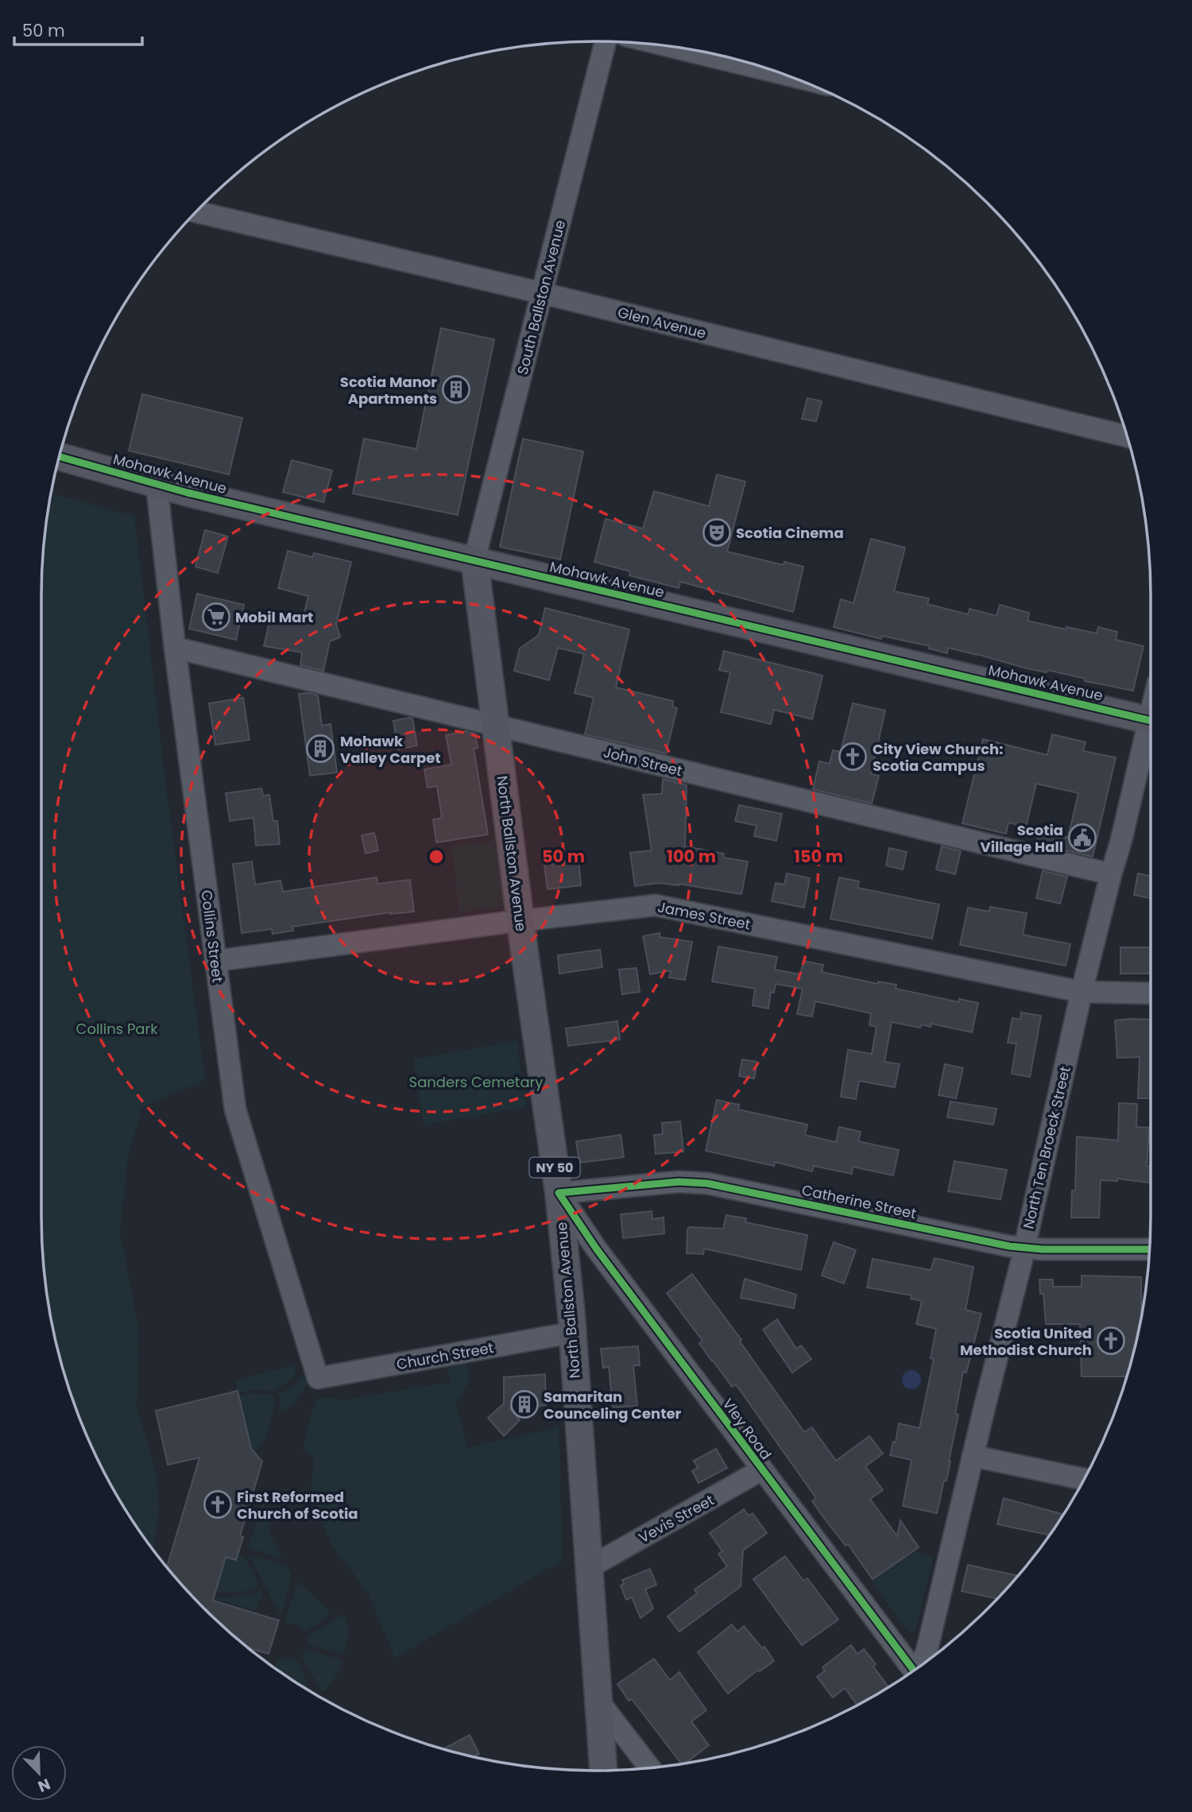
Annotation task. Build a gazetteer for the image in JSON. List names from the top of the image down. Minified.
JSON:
{"streets":{"main road":["Mohawk Avenue","North Ballston Avenue","NY 50"],"street":["South Ballston Avenue","Glen Avenue","John Street","James Street","Collins Street","North Ten Broeck Street","Catherine Street","Church Street","Vley Road","Vevis Street"]},"crossings":[["South Ballston Avenue","Glen Avenue"],["South Ballston Avenue","Mohawk Avenue"],["South Ballston Avenue","North Ballston Avenue"],["Mohawk Avenue","North Ballston Avenue"],["Mohawk Avenue","Collins Street"],["John Street","North Ballston Avenue"],["John Street","Collins Street"],["John Street","North Ten Broeck Street"],["North Ballston Avenue","James Street"],["North Ballston Avenue","Catherine Street"],["North Ballston Avenue","Church Street"],["North Ballston Avenue","Vley Road"],["North Ballston Avenue","Vevis Street"],["James Street","Collins Street"],["James Street","North Ten Broeck Street"],["Collins Street","Church Street"],["North Ten Broeck Street","Catherine Street"],["Catherine Street","Vley Road"],["Vley Road","Vevis Street"]],"parks":["Collins Park","Sanders Cemetary"],"places":{"building":["Scotia Manor Apartments","Mohawk Valley Carpet","Samaritan Counceling Center"],"theatre":["Scotia Cinema"],"supermarket":["Mobil Mart"],"church":["City View Church: Scotia Campus","Scotia United Methodist Church","First Reformed Church of Scotia"],"public building":["Scotia Village Hall"]},"scale_bar":"50 m","north":"bottom right","rings":["50 m","100 m","150 m"]}
